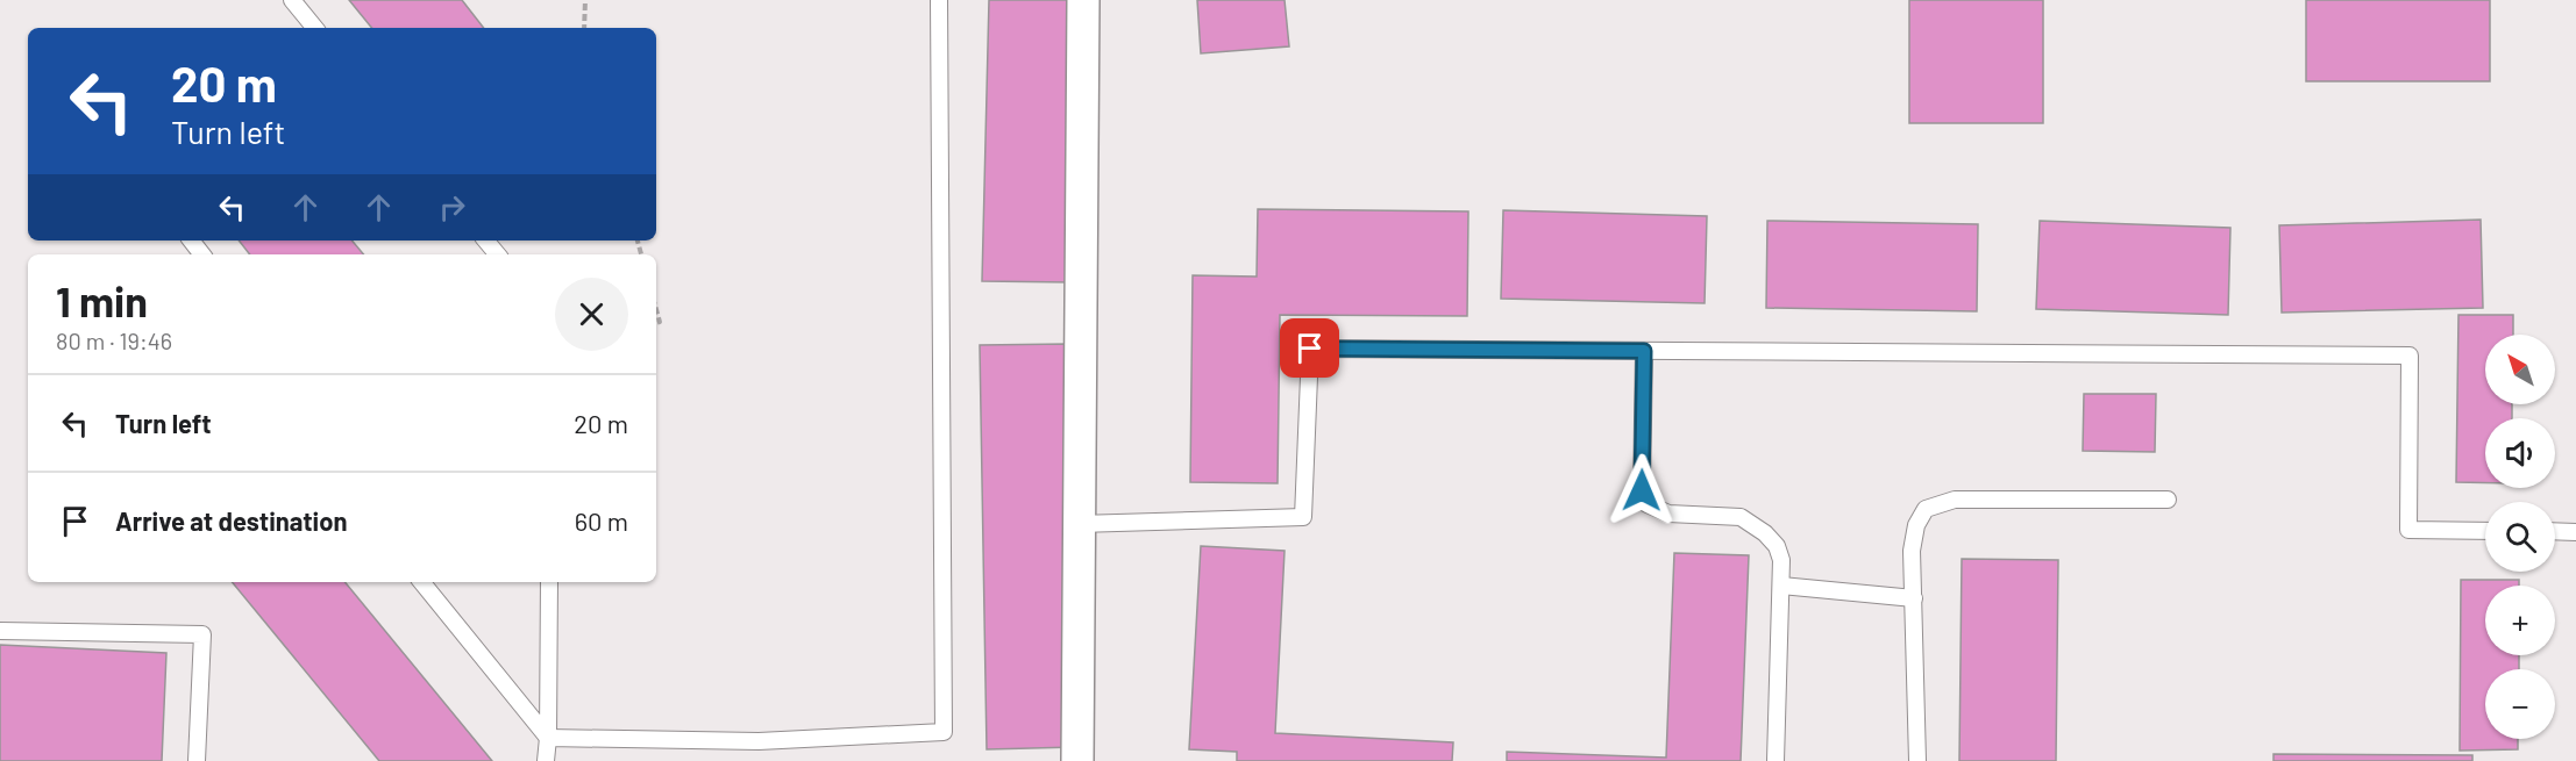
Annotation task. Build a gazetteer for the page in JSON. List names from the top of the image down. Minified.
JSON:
{"north":"top left","page":{"turn":["20 m","Turn left"],"heading":["1 min","80 m · 19:46"],"map_buttons":["+","−"],"list":[{"name":"Turn left","value":"20 m"},{"name":"Arrive at destination","value":"60 m"}]}}
